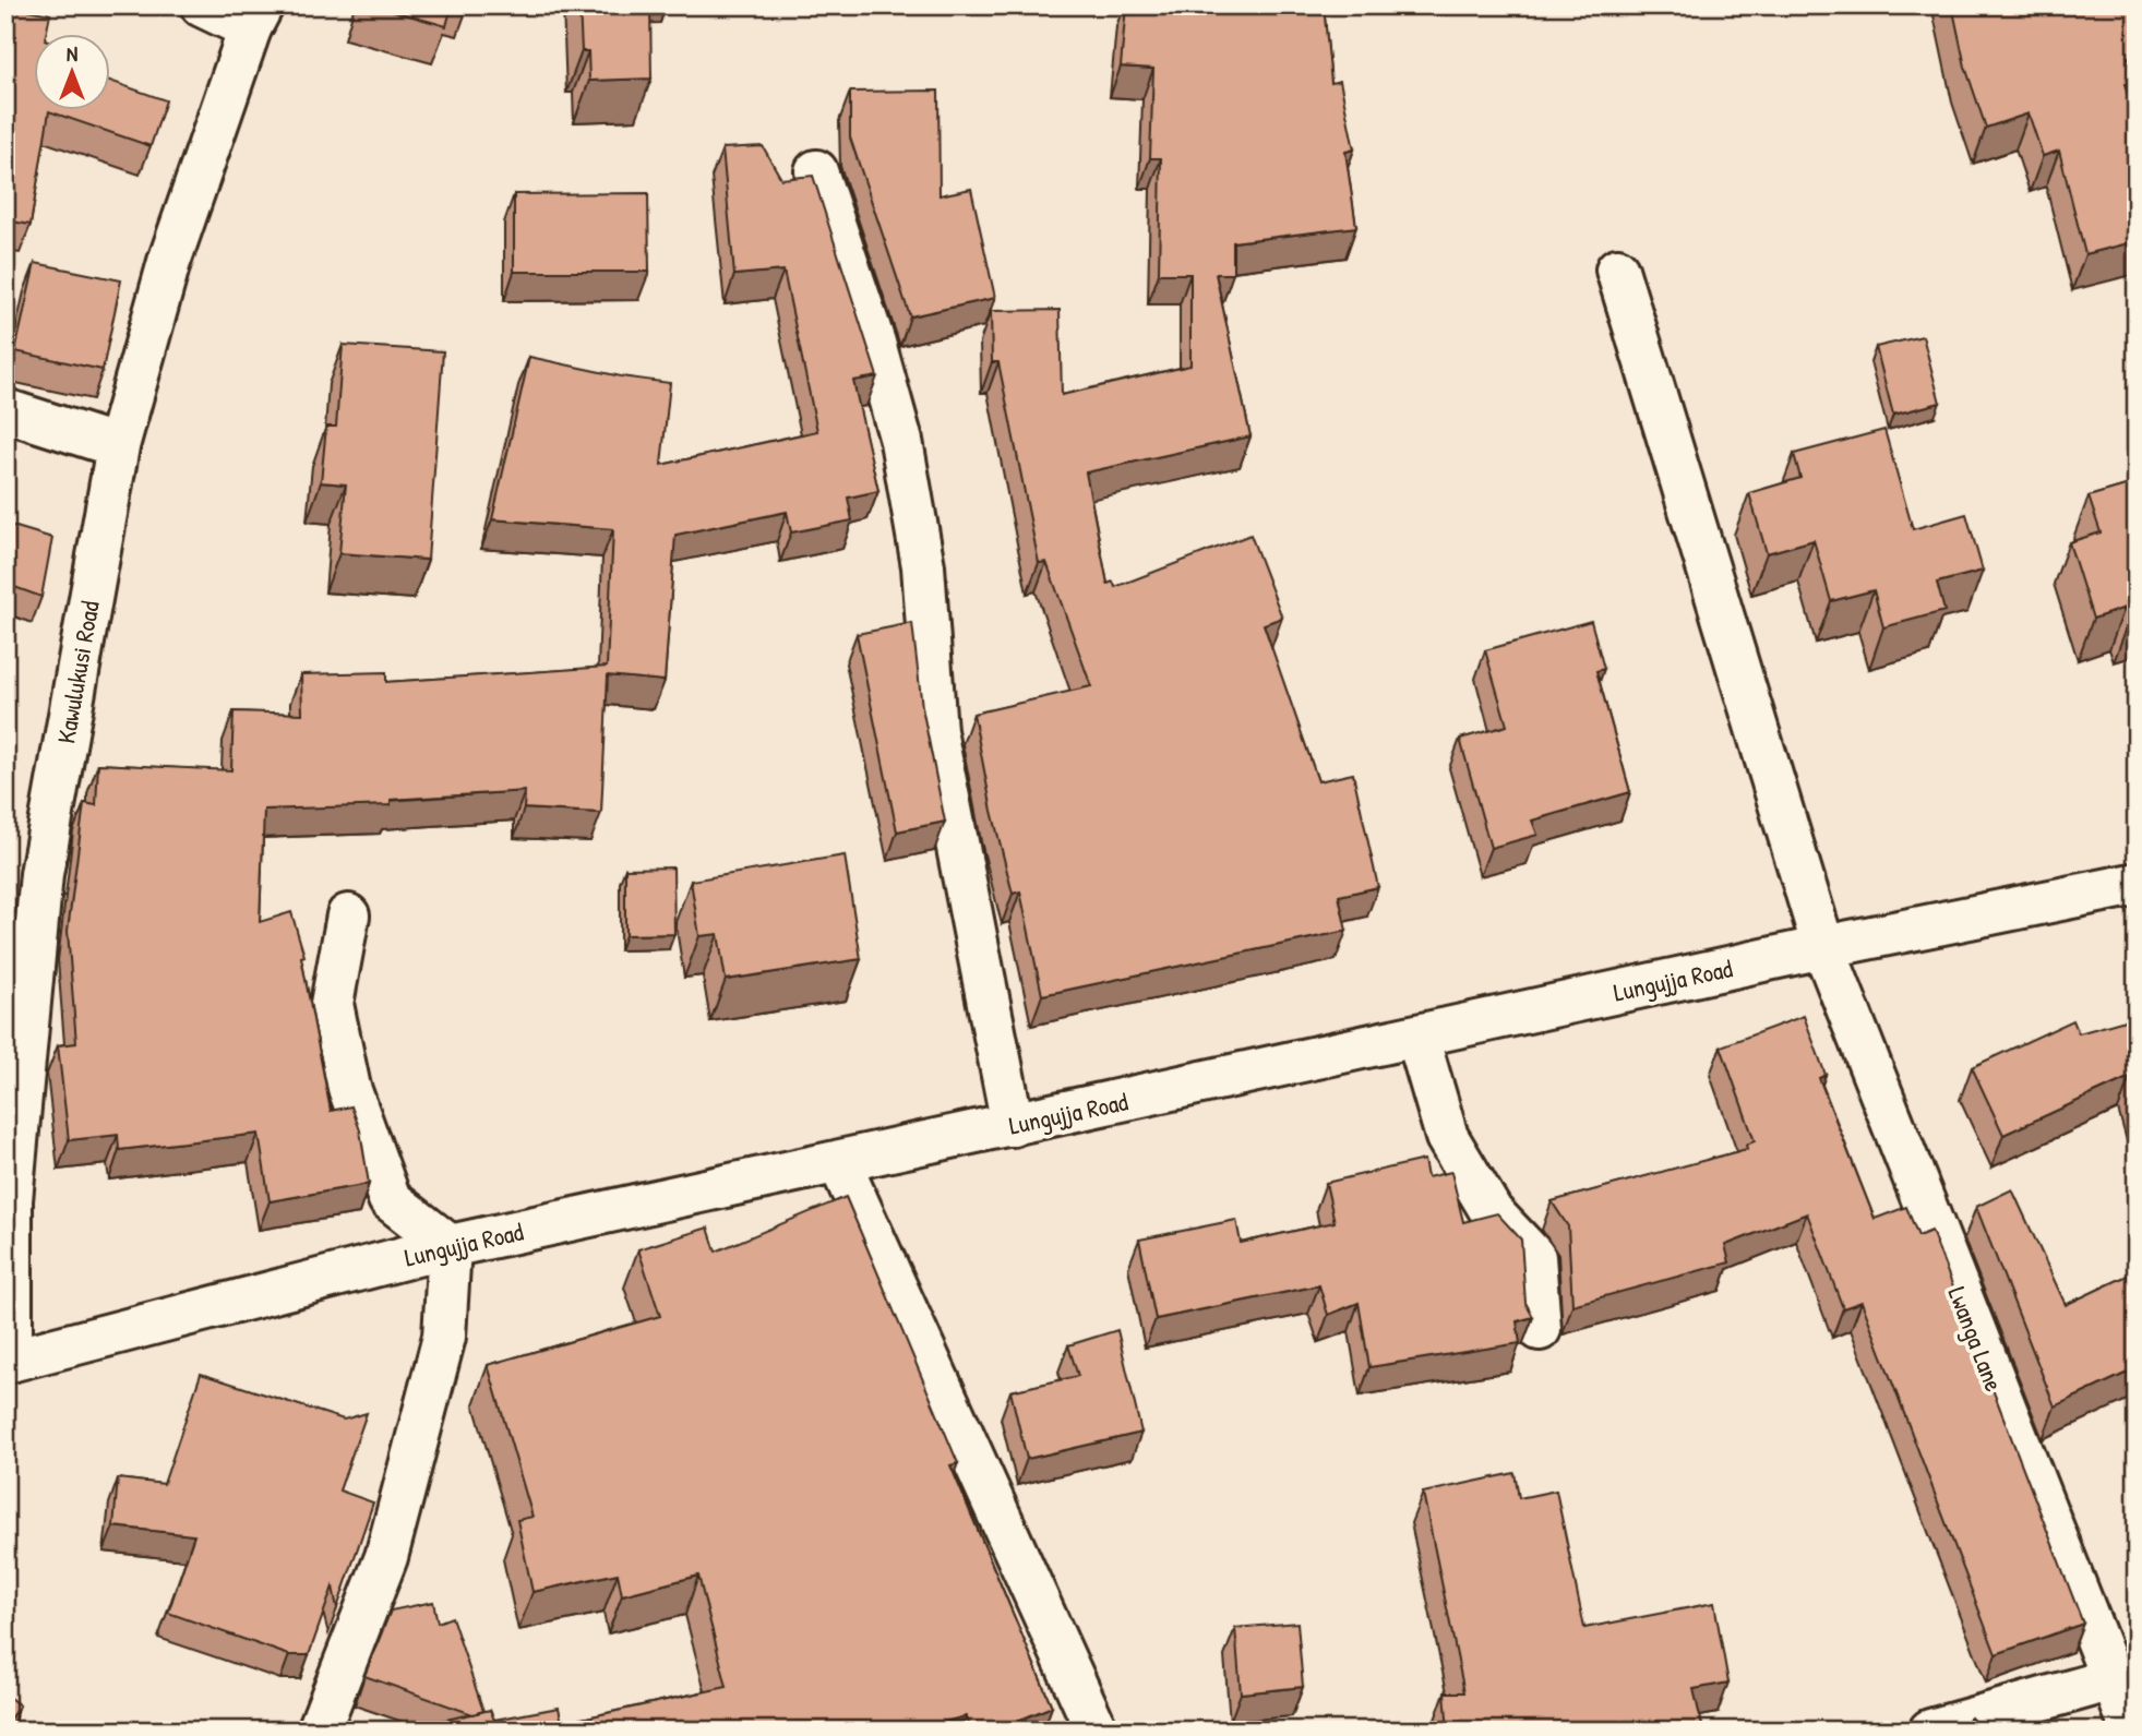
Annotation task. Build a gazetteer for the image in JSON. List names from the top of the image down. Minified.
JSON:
{"streets":{"street":["Kawulukusi Road","Lungujja Road","Lwanga Lane"]},"crossings":[["Kawulukusi Road","Lungujja Road"],["Lungujja Road","Lwanga Lane"]],"north":"top"}
